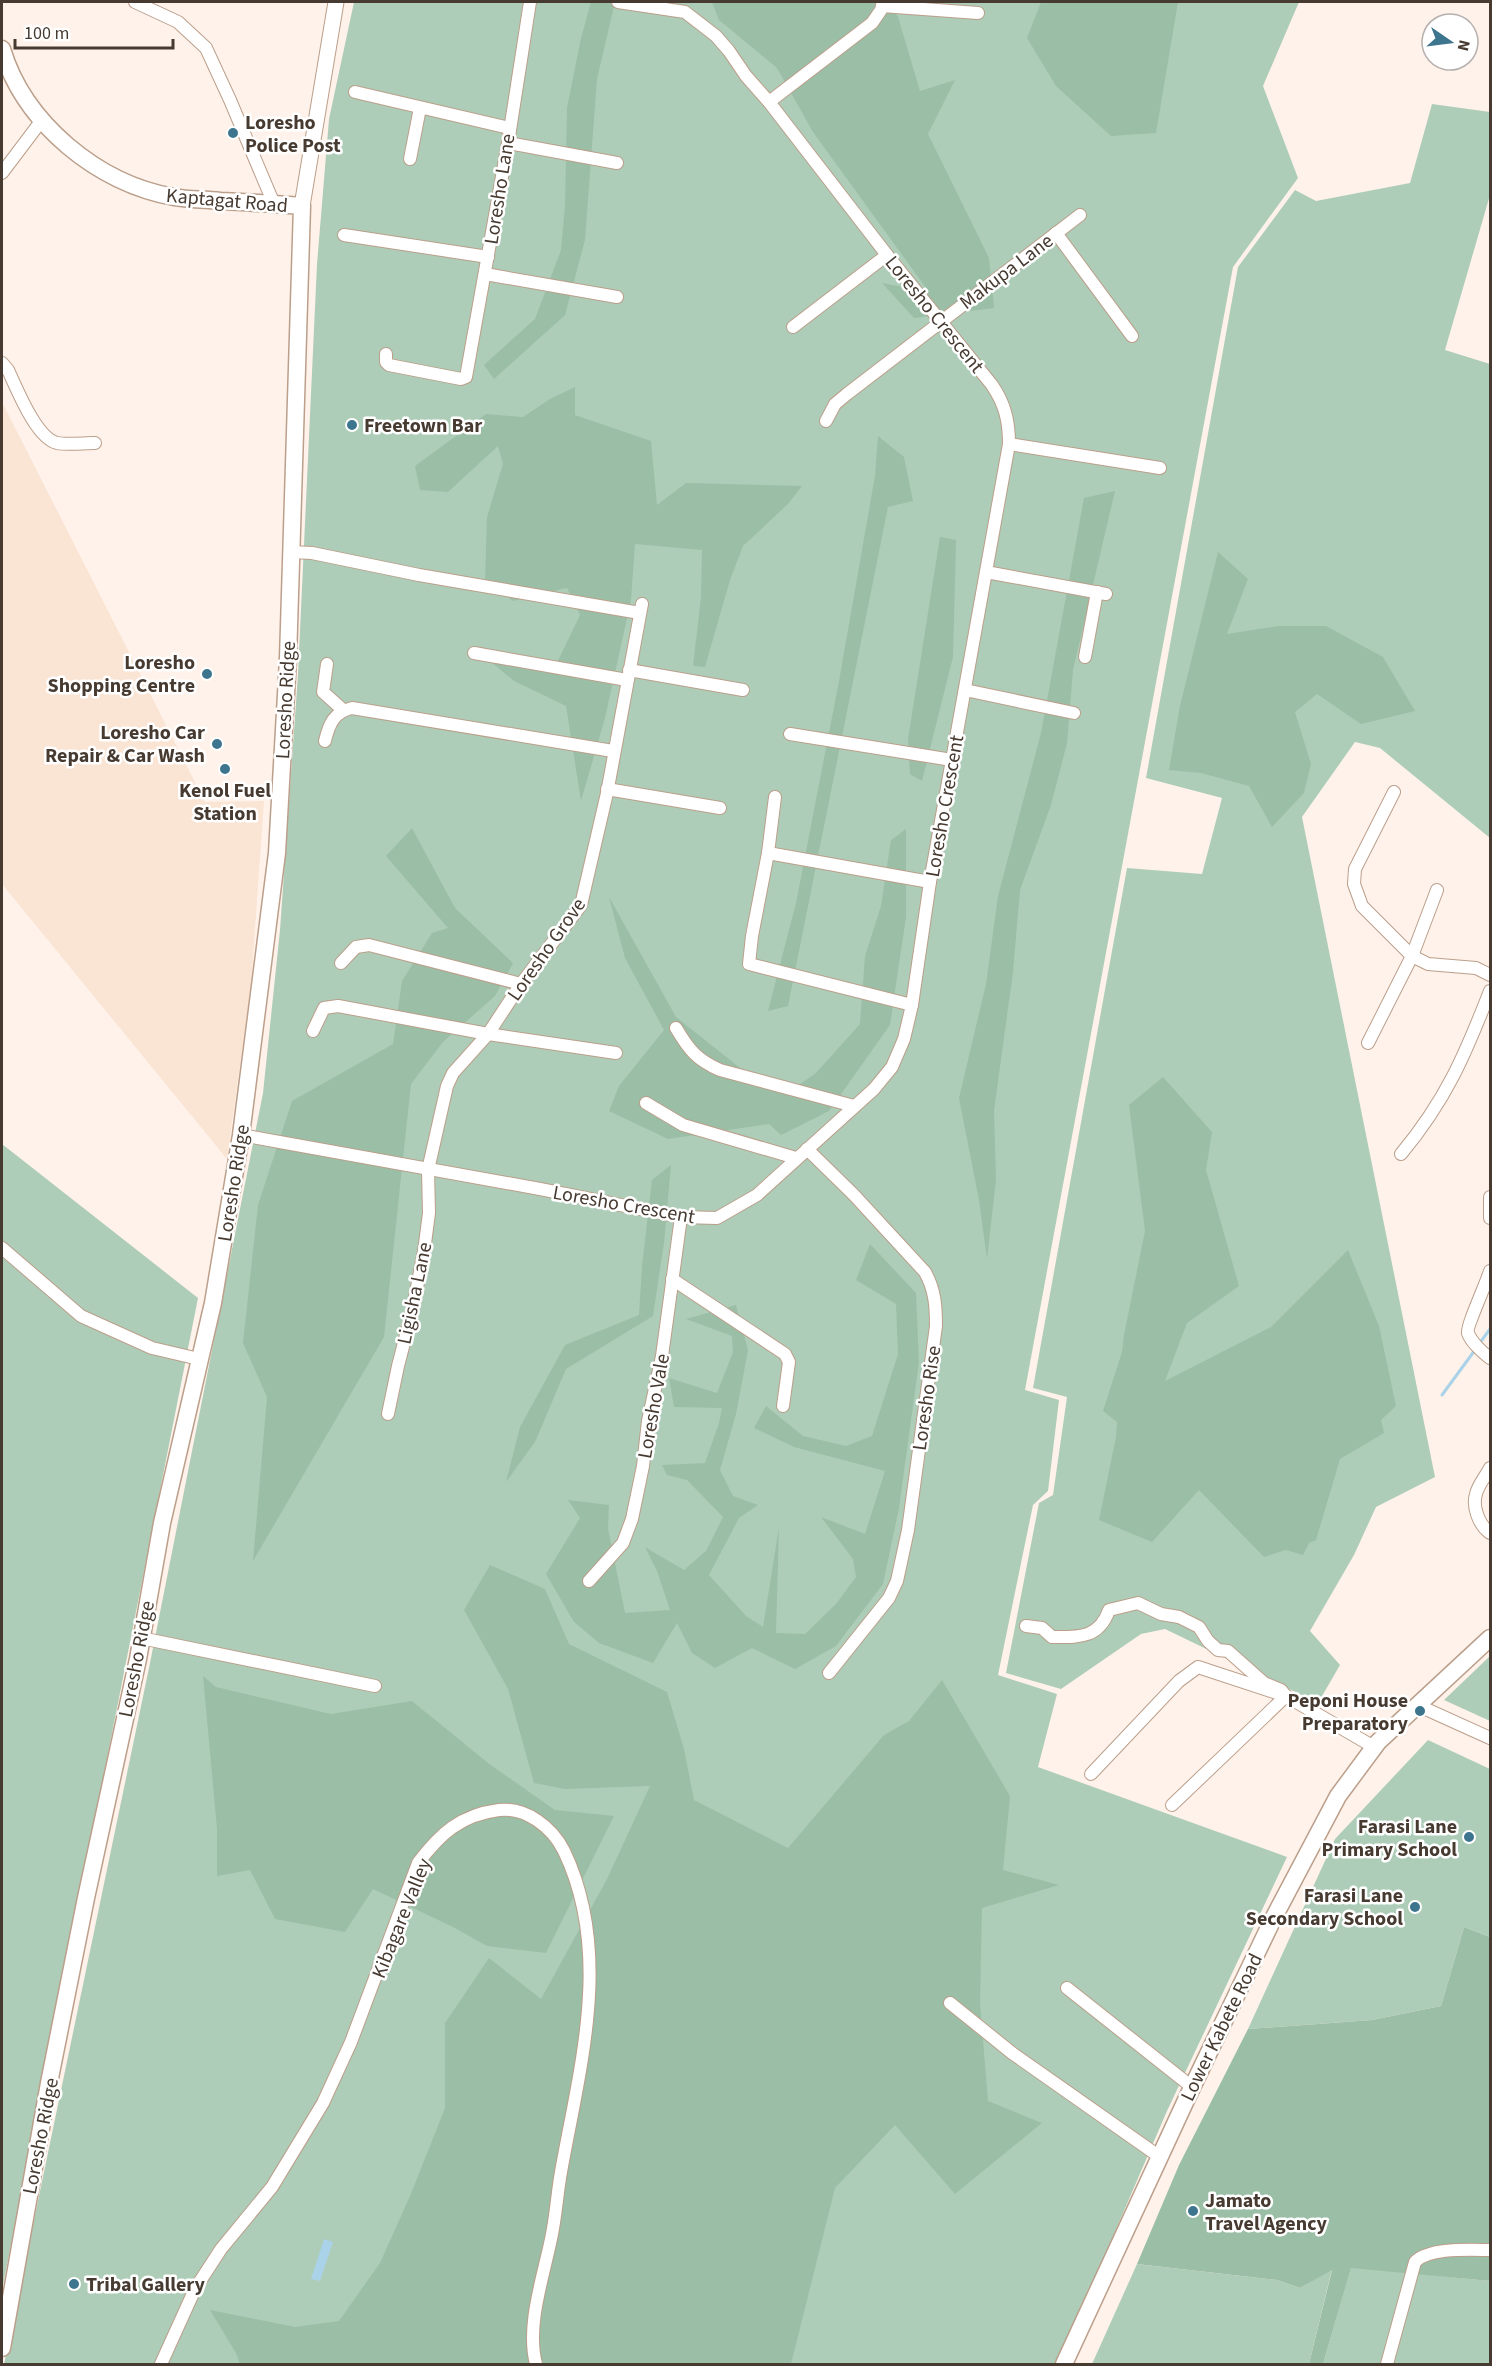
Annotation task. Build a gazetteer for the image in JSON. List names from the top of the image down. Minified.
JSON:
{"streets":{"main road":["Kaptagat Road","Loresho Ridge","Lower Kabete Road"],"street":["Loresho Lane","Makupa Lane","Loresho Crescent","Loresho Grove","Ligisha Lane","Loresho Rise","Loresho Vale","Kibagare Valley"]},"crossings":[["Kaptagat Road","Loresho Ridge"],["Makupa Lane","Loresho Crescent"],["Loresho Crescent","Loresho Ridge"],["Loresho Crescent","Loresho Grove"],["Loresho Crescent","Ligisha Lane"],["Loresho Crescent","Loresho Rise"],["Loresho Crescent","Loresho Vale"],["Loresho Ridge","Loresho Grove"],["Loresho Grove","Ligisha Lane"]],"places":["Loresho Police Post","Freetown Bar","Loresho Shopping Centre","Loresho Car Repair & Car Wash","Kenol Fuel Station","Peponi House Preparatory","Farasi Lane Primary School","Farasi Lane Secondary School","Jamato Travel Agency","Tribal Gallery"],"scale_bar":"100 m","north":"right"}
